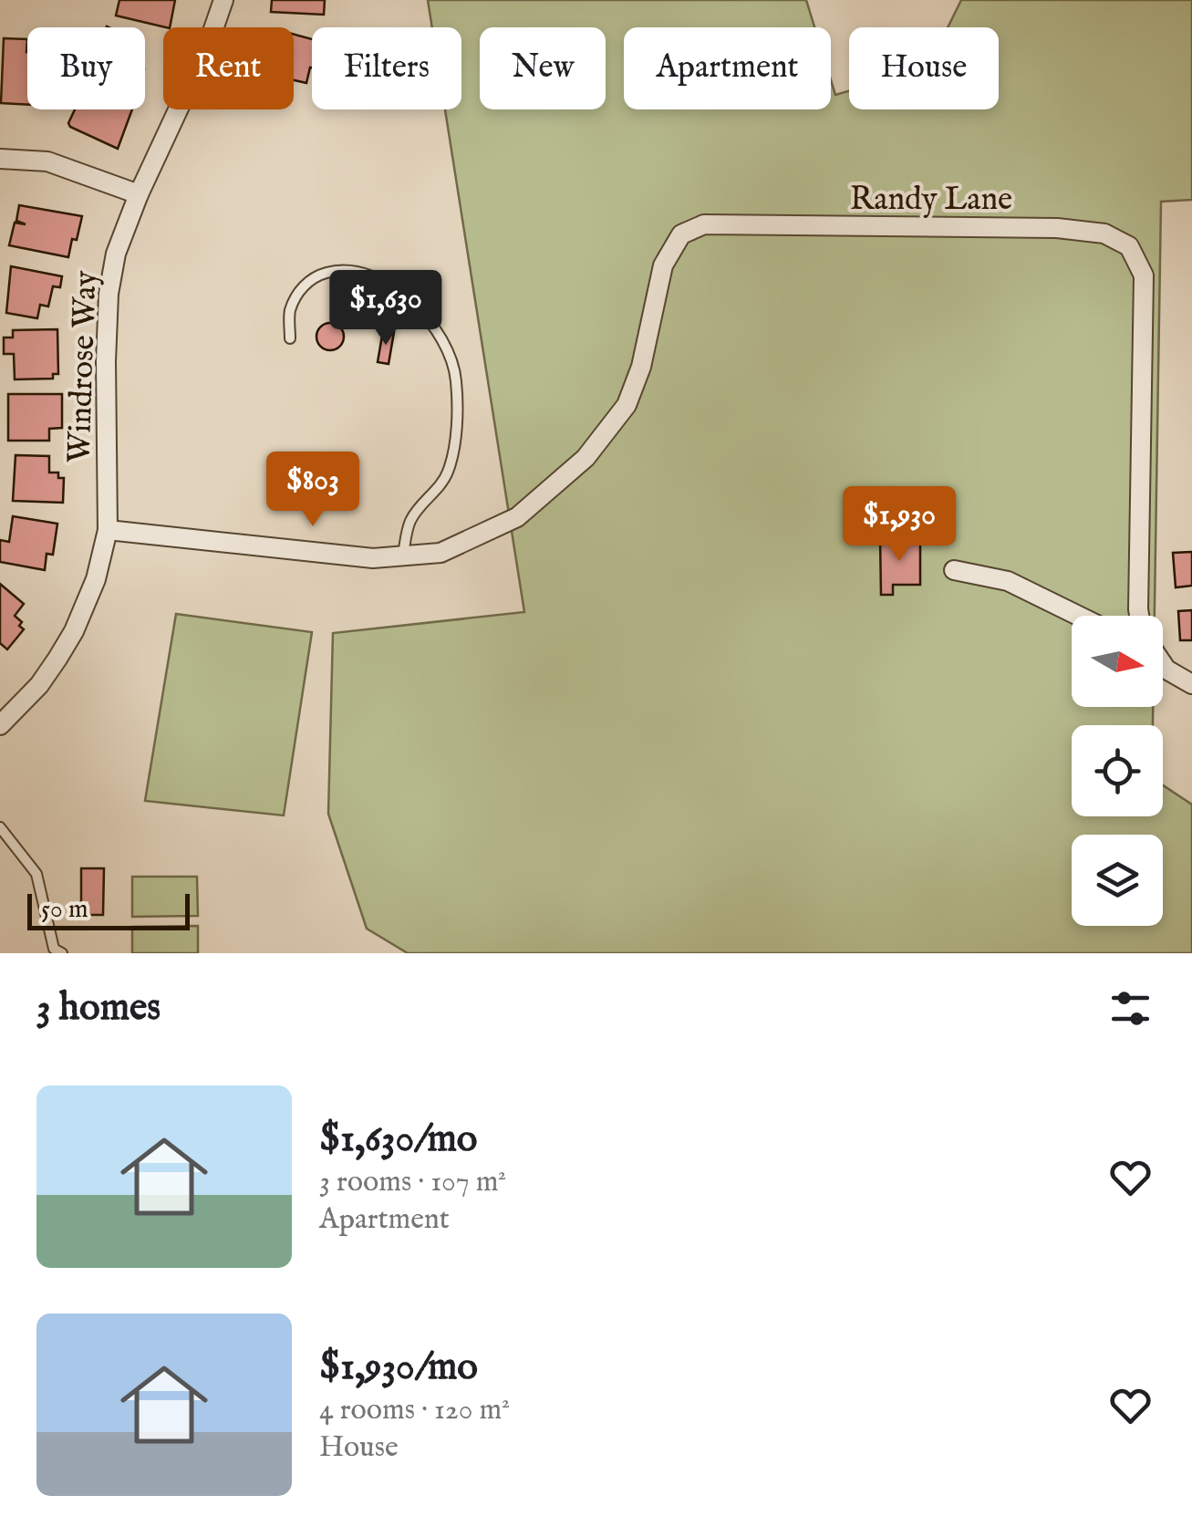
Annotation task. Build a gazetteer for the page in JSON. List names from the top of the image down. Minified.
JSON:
{"streets":{"street":["Randy Lane","Windrose Way"]},"crossings":[["Randy Lane","Windrose Way"]],"scale_bar":"50 m","north":"right","page":{"chip":["Buy","Rent","Filters","New","Apartment","House"],"price":["$1,630","$803","$1,930"],"scale":"50 m","heading":"3 homes","list":[{"name":"$1,630/mo","note":"3 rooms · 107 m² · Apartment"},{"name":"$1,930/mo","note":"4 rooms · 120 m² · House"}]}}
